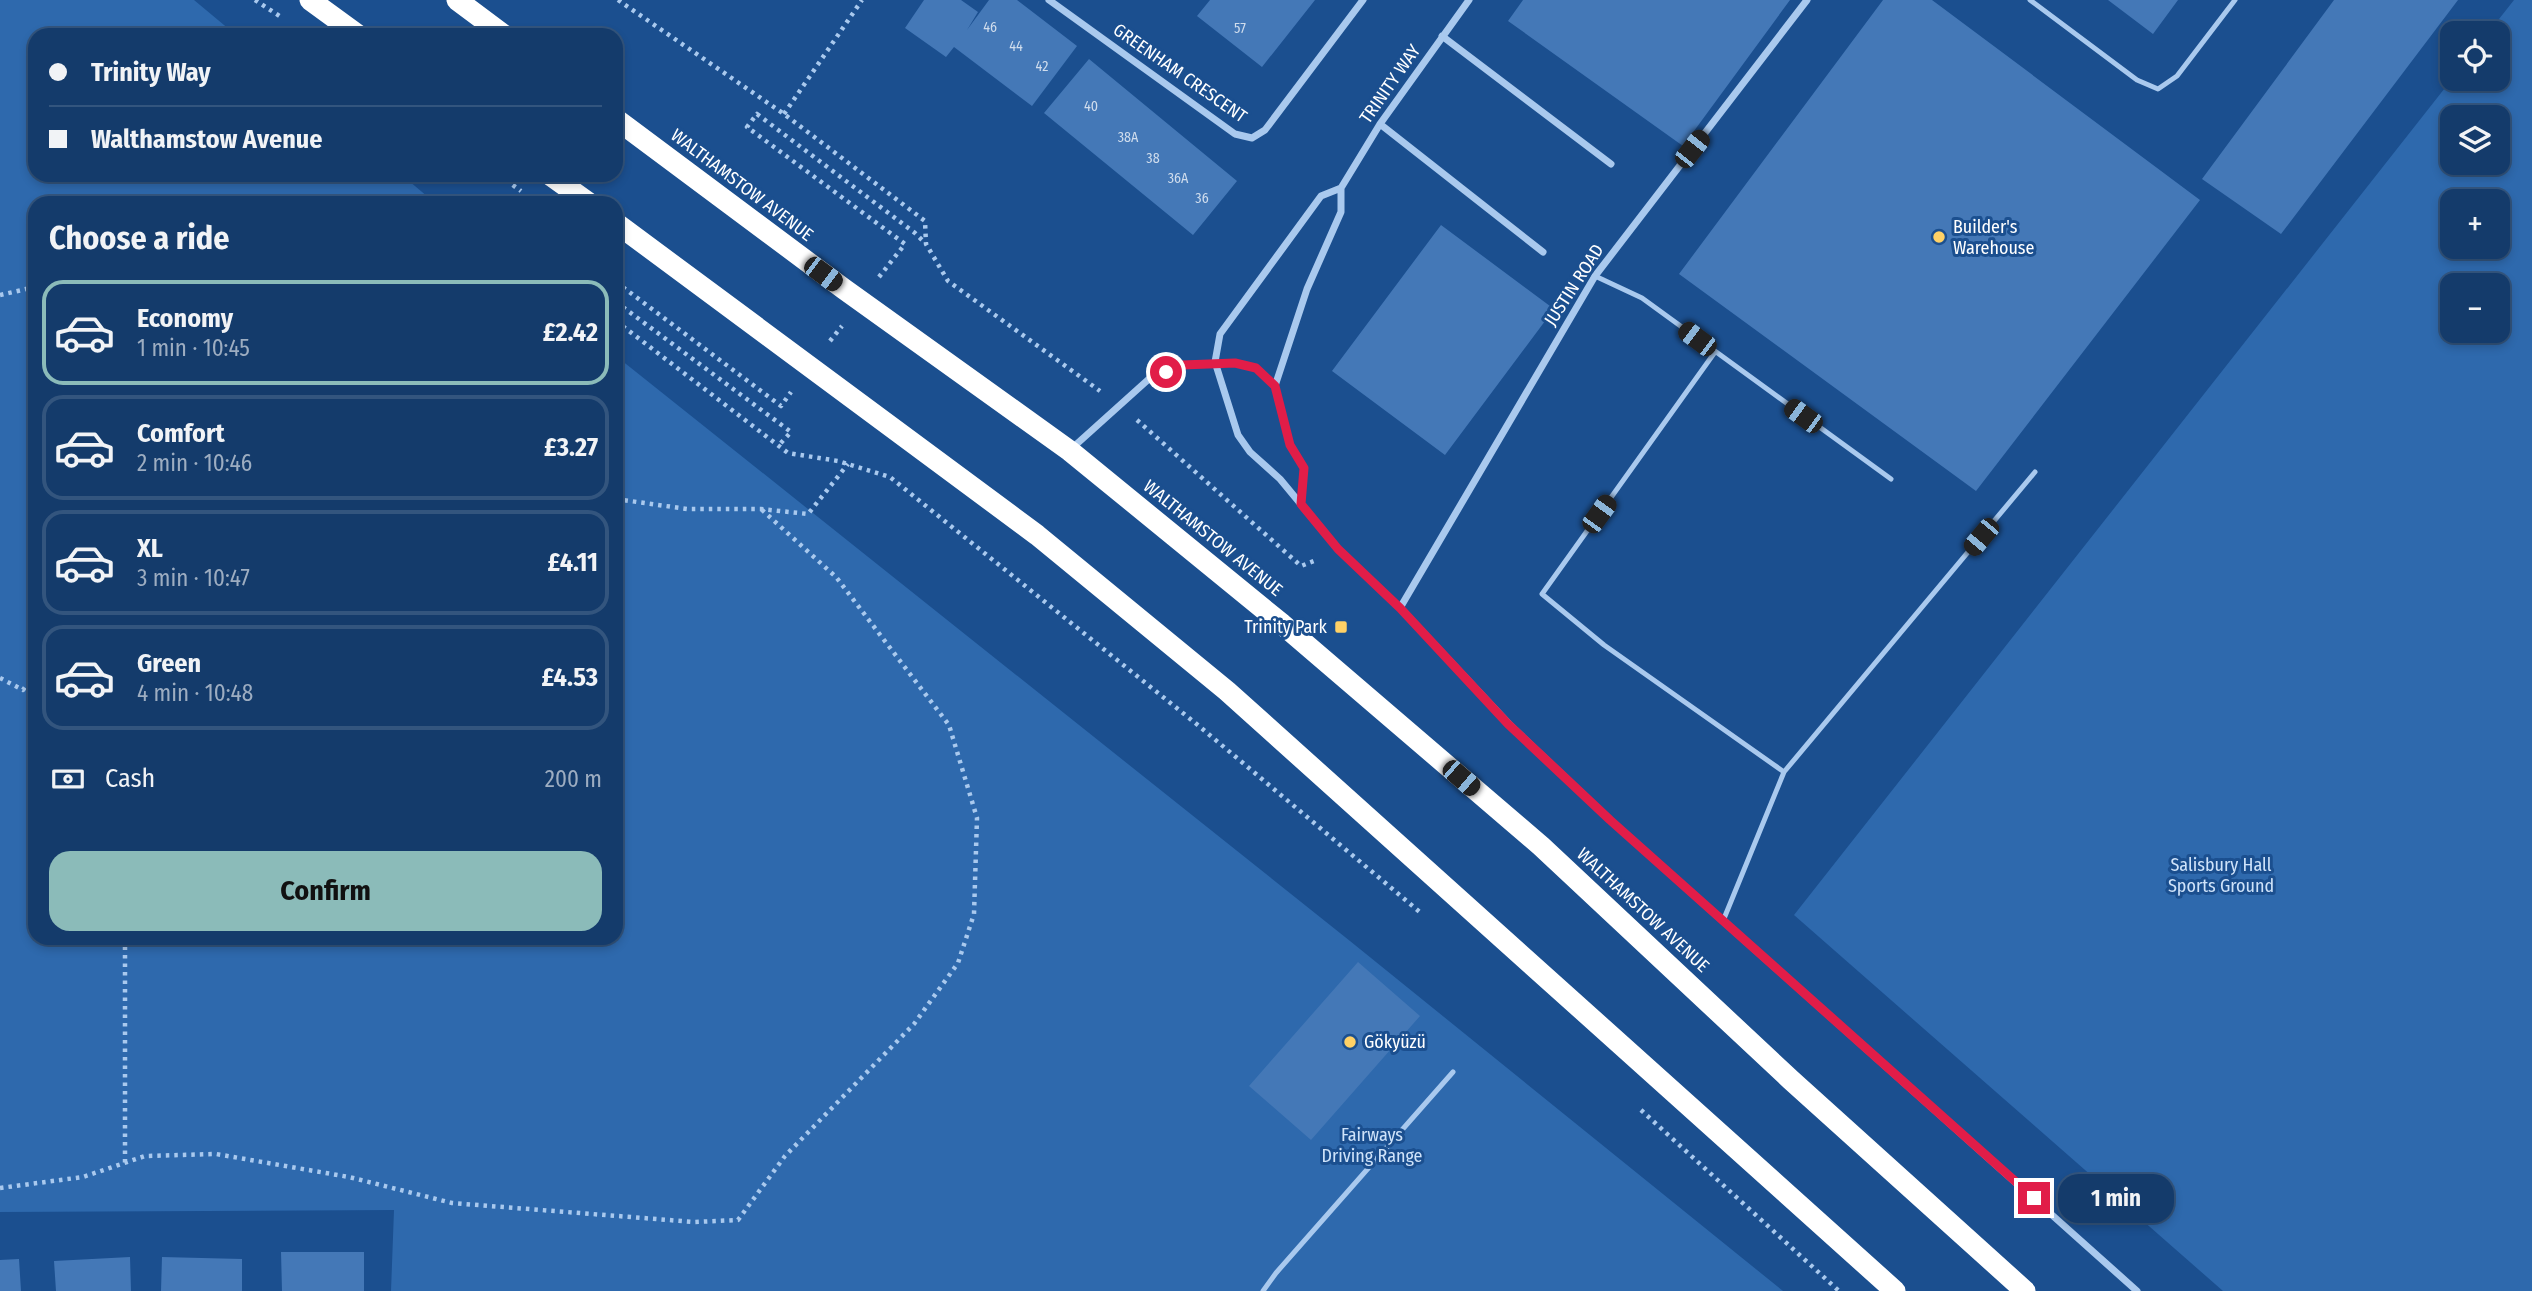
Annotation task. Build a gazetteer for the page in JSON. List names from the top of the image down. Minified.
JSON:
{"streets":{"highway":["WALTHAMSTOW AVENUE"],"street":["GREENHAM CRESCENT","TRINITY WAY","JUSTIN ROAD"]},"parks":["Salisbury Hall Sports Ground","Fairways Driving Range"],"places":{"other":["Builder's Warehouse","Gökyüzü"],"transit":["Trinity Park"]},"house_numbers":["46","57","44","42","40","38A","38","36A","36"],"page":{"map_buttons":["+","−"],"banner":["Trinity Way","Walthamstow Avenue"],"heading":"Choose a ride","list":[{"name":"Economy","note":"1 min · 10:45","value":"£2.42"},{"name":"Comfort","note":"2 min · 10:46","value":"£3.27"},{"name":"XL","note":"3 min · 10:47","value":"£4.11"},{"name":"Green","note":"4 min · 10:48","value":"£4.53"}],"pay":["Cash","200 m"],"buttons":"Confirm","bubble":"1 min"}}
